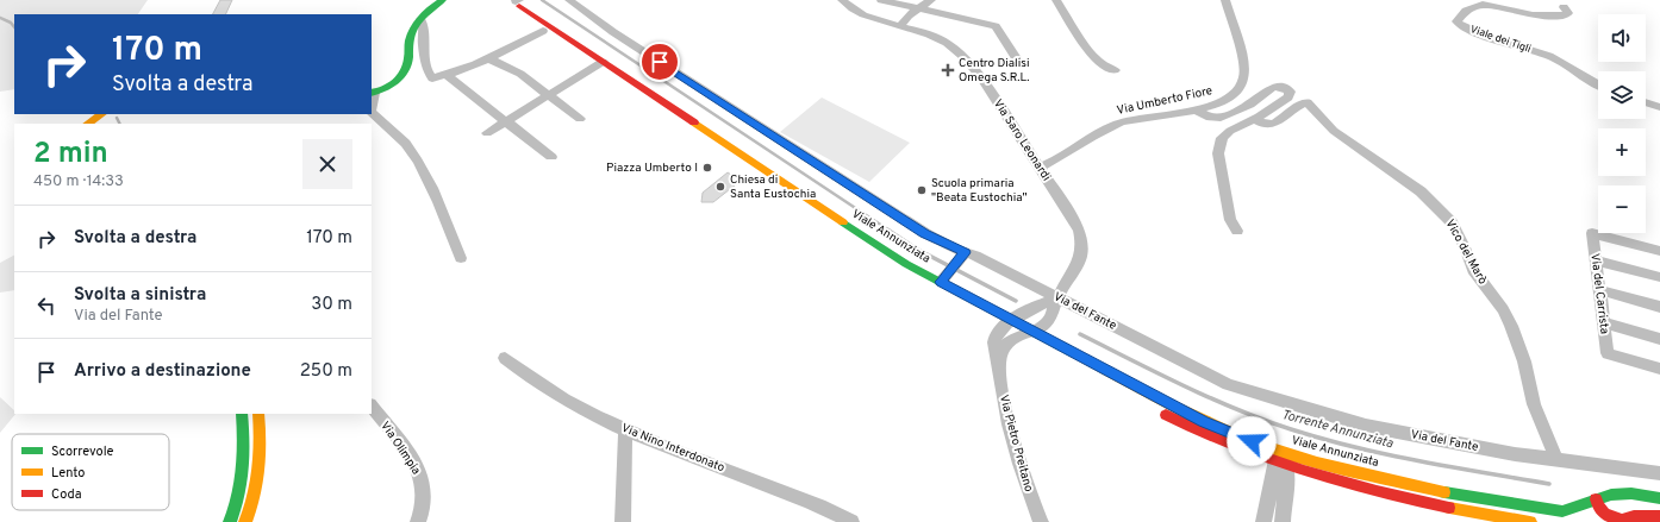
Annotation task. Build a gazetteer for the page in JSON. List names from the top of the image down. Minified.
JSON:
{"streets":{"main road":["Viale Annunziata"],"street":["Viale dei Tigli","Via Umberto Fiore","Via Saro Leonardi","Vico del Marò","Via del Carrista","Via del Fante","Via Pietro Preitano","Via Olimpia","Via Nino Interdonato"]},"crossings":[["Via Umberto Fiore","Via Saro Leonardi"],["Via Saro Leonardi","Viale Annunziata"],["Via Saro Leonardi","Via del Fante"],["Via Saro Leonardi","Via Pietro Preitano"],["Viale Annunziata","Via Pietro Preitano"],["Vico del Marò","Via del Fante"]],"water":["Torrente Annunziata"],"places":{"health":["Centro Dialisi Omega S.R.L."],"other":["Piazza Umberto I","Chiesa di Santa Eustochia","Scuola primaria \"Beata Eustochia\""]},"legend":["Scorrevole","Lento","Coda"],"page":{"map_buttons":["+","−"],"turn":["170 m","Svolta a destra"],"heading":["2 min","450 m · 14:33"],"list":[{"name":"Svolta a destra","value":"170 m"},{"name":"Svolta a sinistra","note":"Via del Fante","value":"30 m"},{"name":"Arrivo a destinazione","value":"250 m"}]}}
